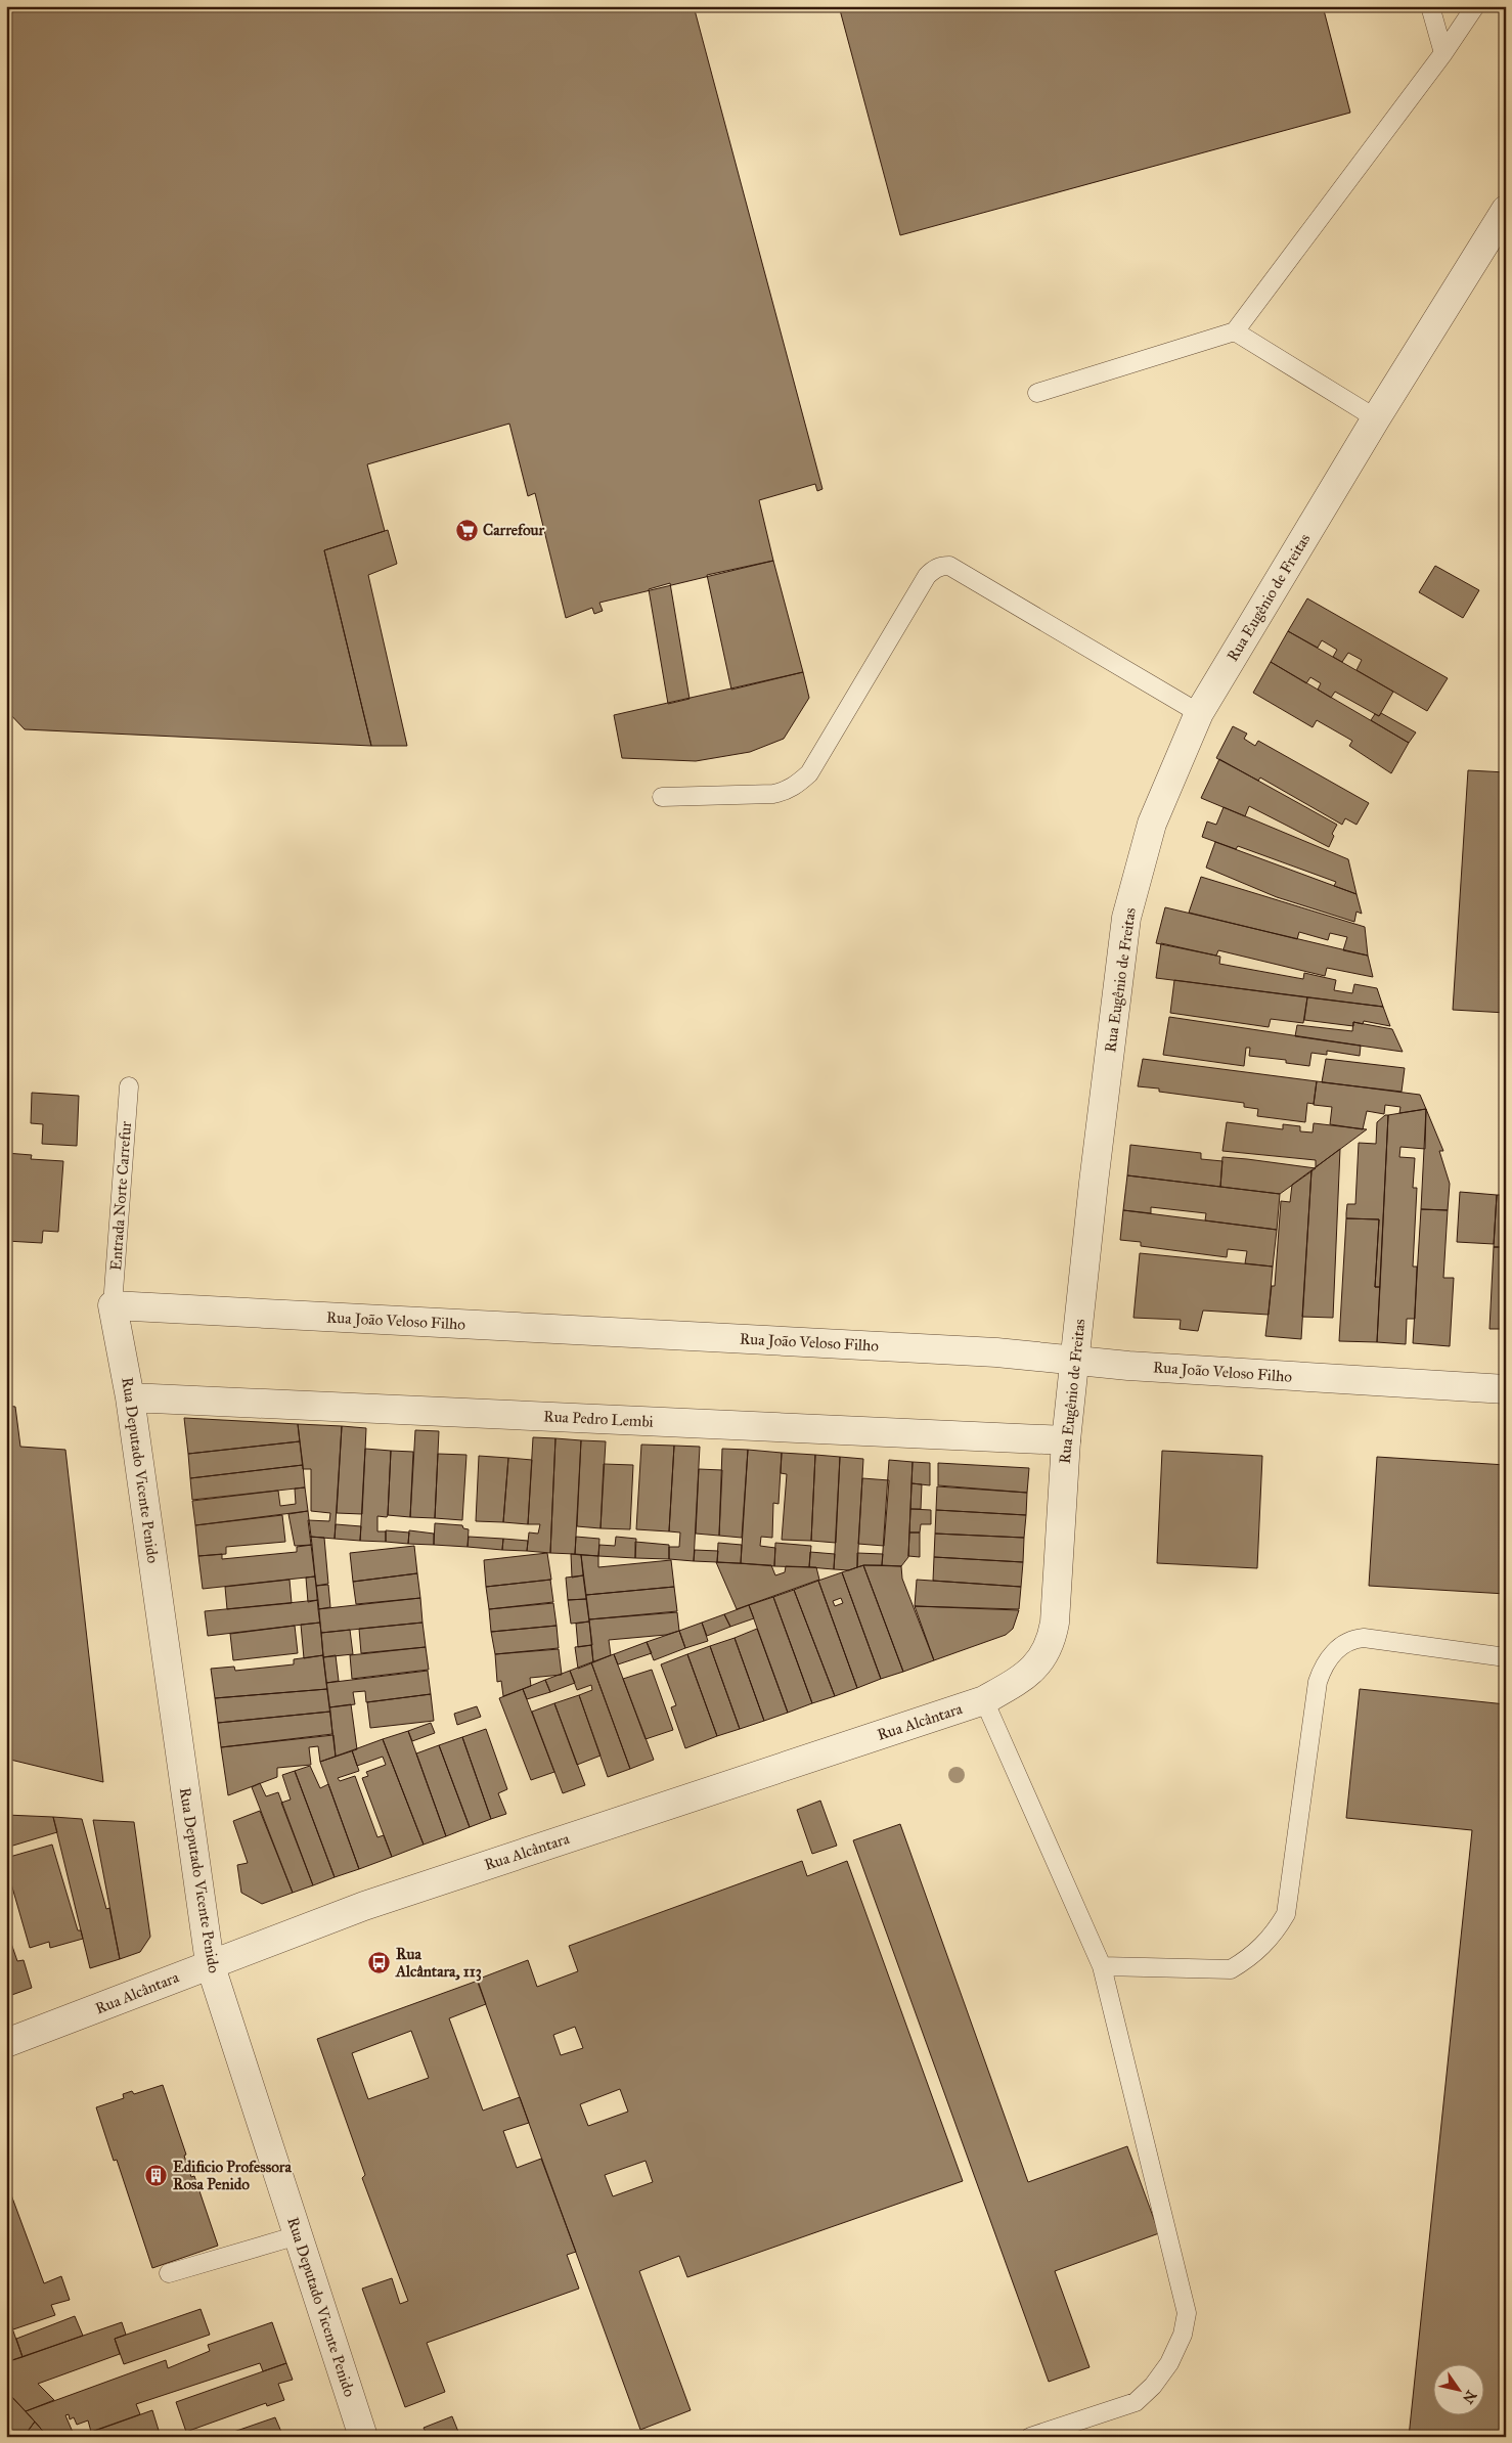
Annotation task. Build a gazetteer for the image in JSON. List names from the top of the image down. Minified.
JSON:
{"streets":{"street":["Rua Eugênio de Freitas","Rua João Veloso Filho","Rua Pedro Lembi","Rua Deputado Vicente Penido","Rua Alcântara"],"lane":["Entrada Norte Carrefur"]},"crossings":[["Rua Eugênio de Freitas","Rua João Veloso Filho"],["Rua Eugênio de Freitas","Rua Pedro Lembi"],["Rua Eugênio de Freitas","Rua Alcântara"],["Entrada Norte Carrefur","Rua João Veloso Filho"],["Entrada Norte Carrefur","Rua Deputado Vicente Penido"],["Rua João Veloso Filho","Rua Deputado Vicente Penido"],["Rua Pedro Lembi","Rua Deputado Vicente Penido"],["Rua Deputado Vicente Penido","Rua Alcântara"]],"places":{"supermarket":["Carrefour"],"bus stop":["Rua Alcântara, 113"],"building":["Edificio Professora Rosa Penido"]},"north":"bottom right"}
